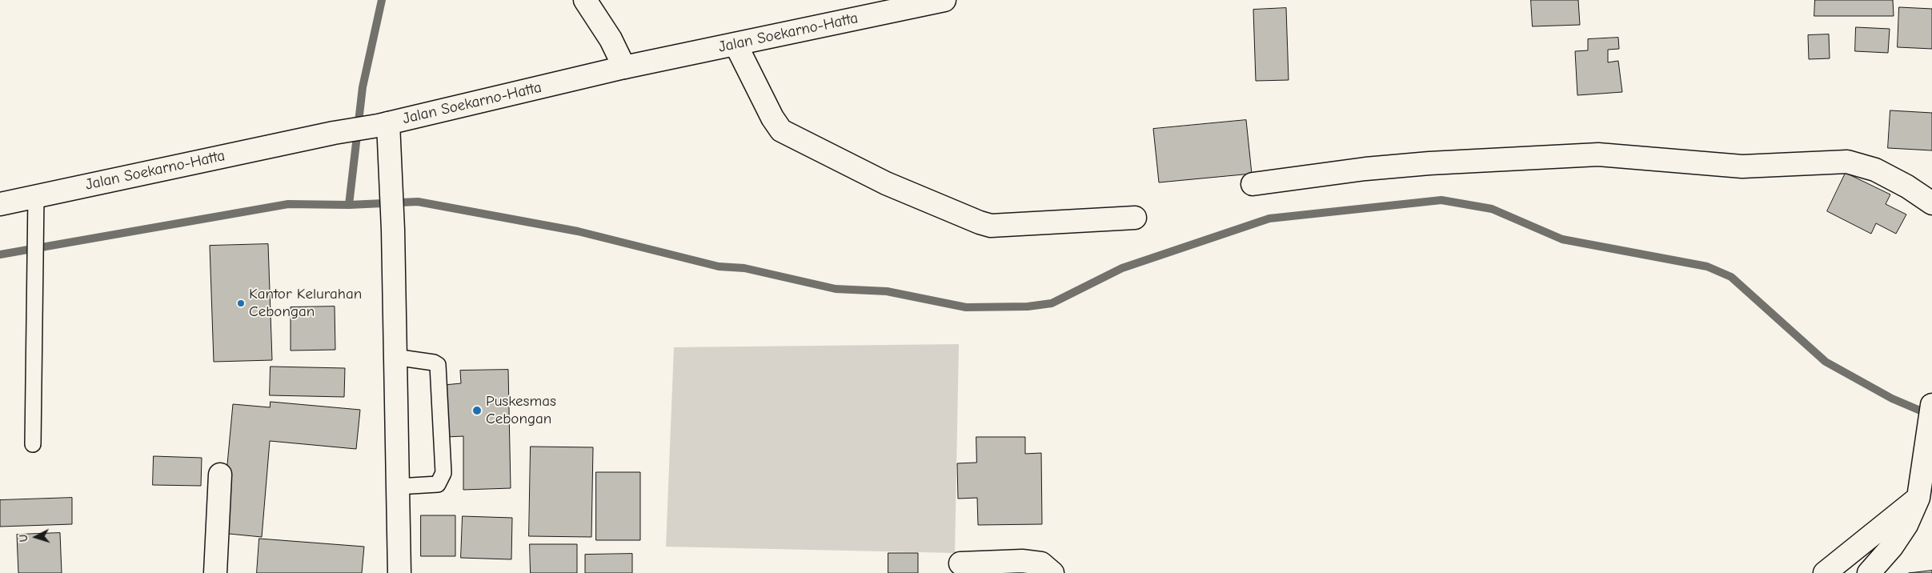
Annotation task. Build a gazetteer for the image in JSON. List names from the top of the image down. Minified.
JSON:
{"streets":{"street":["Jalan Soekarno-Hatta"]},"places":["Kantor Kelurahan Cebongan","Puskesmas Cebongan"],"north":"left"}
